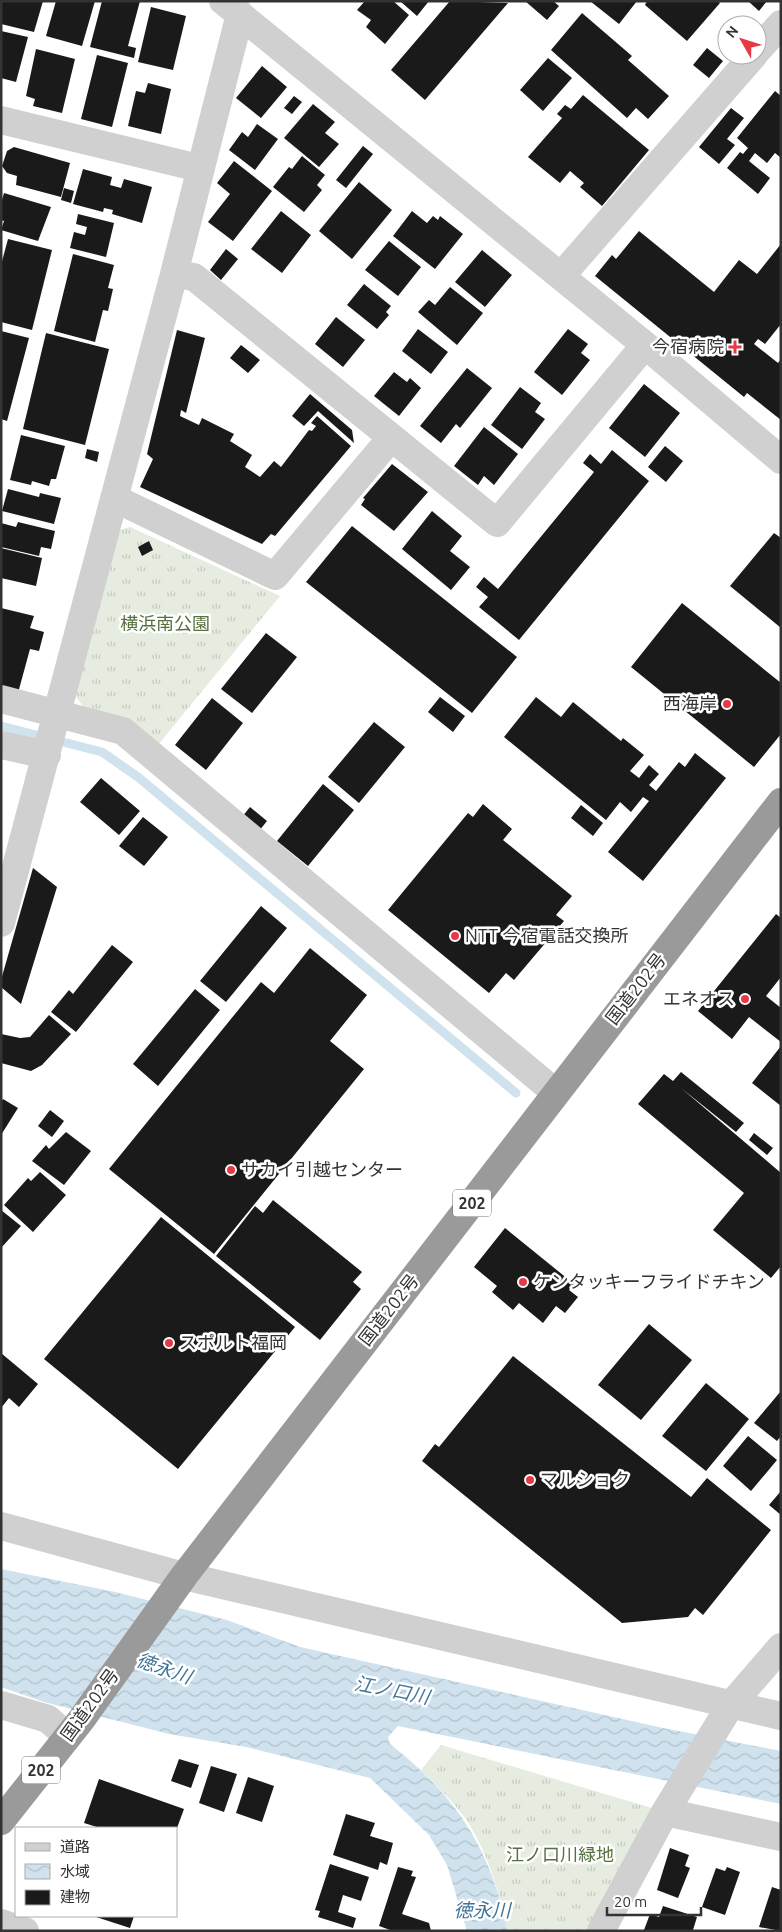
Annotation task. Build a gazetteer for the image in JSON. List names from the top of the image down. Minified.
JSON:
{"streets":{"highway":["国道202号","202"]},"water":["徳永川","江ノ口川"],"parks":["横浜南公園","江ノ口川緑地"],"places":{"health":["今宿病院"],"other":["西海岸","NTT 今宿電話交換所","エネオス","サカイ引越センター","ケンタッキーフライドチキン","スポルト福岡","マルショク"]},"legend":["道路","水域","建物"],"scale_bar":"20 m","north":"top left"}
